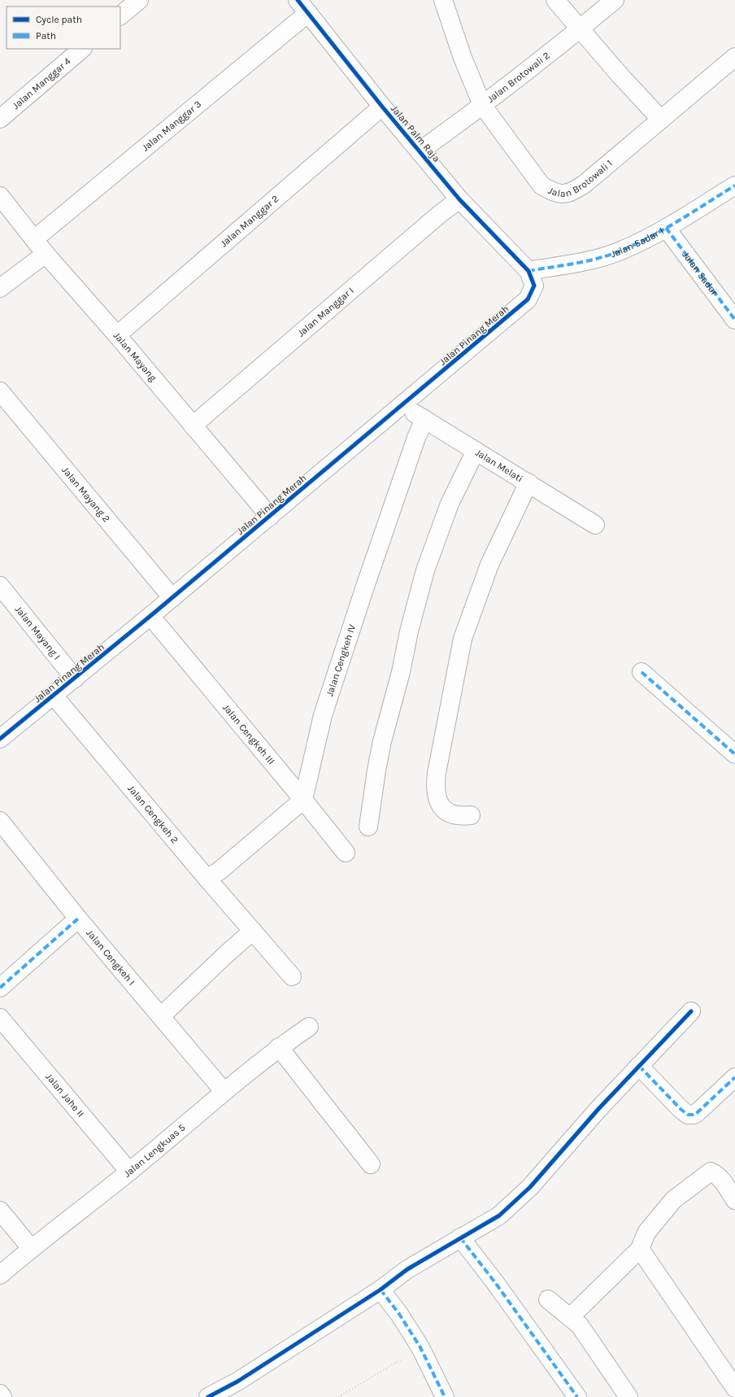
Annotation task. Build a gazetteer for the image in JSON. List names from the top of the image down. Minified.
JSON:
{"streets":{"street":["Jalan Brotowali 2","Jalan Manggar 4","Jalan Manggar 3","Jalan Palm Raja","Jalan Brotowali 1","Jalan Manggar 2","Jalan Sadar 1","Jalan Sadar","Jalan Manggar I","Jalan Pinang Merah","Jalan Mayang","Jalan Melati","Jalan Mayang 2","Jalan Mayang I","Jalan Cengkeh IV","Jalan Cengkeh III","Jalan Cengkeh 2","Jalan Cengkeh I","Jalan Jahe II","Jalan Lengkuas 5"]},"crossings":[["Jalan Brotowali 2","Jalan Palm Raja"],["Jalan Brotowali 2","Jalan Brotowali 1"],["Jalan Manggar 3","Jalan Palm Raja"],["Jalan Manggar 3","Jalan Mayang"],["Jalan Palm Raja","Jalan Manggar 2"],["Jalan Palm Raja","Jalan Sadar 1"],["Jalan Palm Raja","Jalan Manggar I"],["Jalan Palm Raja","Jalan Pinang Merah"],["Jalan Manggar 2","Jalan Mayang"],["Jalan Sadar 1","Jalan Sadar"],["Jalan Sadar 1","Jalan Pinang Merah"],["Jalan Manggar I","Jalan Mayang"],["Jalan Pinang Merah","Jalan Mayang"],["Jalan Pinang Merah","Jalan Melati"],["Jalan Pinang Merah","Jalan Mayang 2"],["Jalan Pinang Merah","Jalan Mayang I"],["Jalan Pinang Merah","Jalan Cengkeh III"],["Jalan Pinang Merah","Jalan Cengkeh 2"],["Jalan Melati","Jalan Cengkeh IV"],["Jalan Cengkeh IV","Jalan Cengkeh III"],["Jalan Cengkeh I","Jalan Lengkuas 5"],["Jalan Jahe II","Jalan Lengkuas 5"]],"legend":["Cycle path","Path"]}
